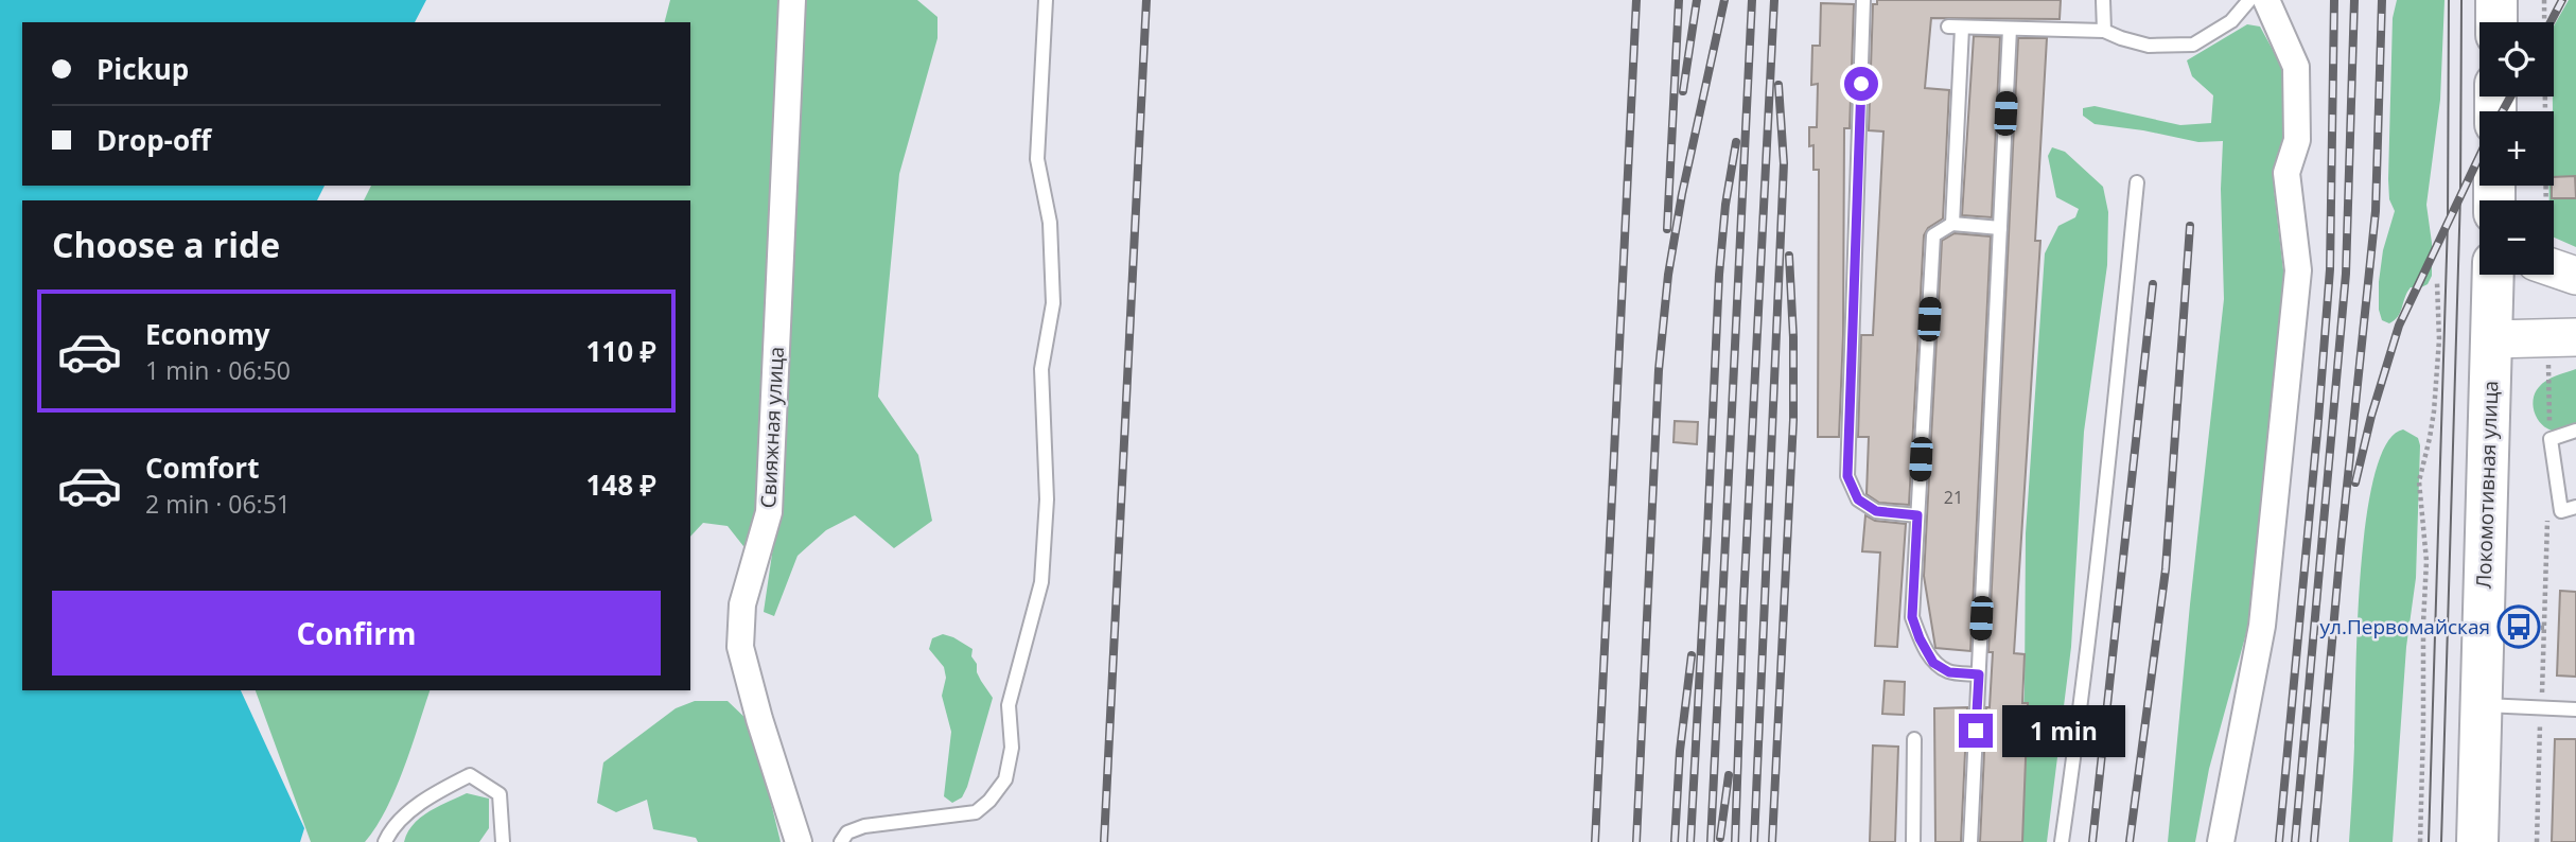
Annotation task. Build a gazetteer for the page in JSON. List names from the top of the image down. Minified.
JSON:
{"streets":{"main road":["Локомотивная улица"],"street":["Свияжная улица"]},"places":{"bus stop":["ул.Первомайская"]},"house_numbers":["21"],"page":{"map_buttons":["+","−"],"banner":["Pickup","Drop-off"],"heading":"Choose a ride","list":[{"name":"Economy","note":"1 min · 06:50","value":"110 ₽"},{"name":"Comfort","note":"2 min · 06:51","value":"148 ₽"}],"buttons":"Confirm","bubble":"1 min"}}
